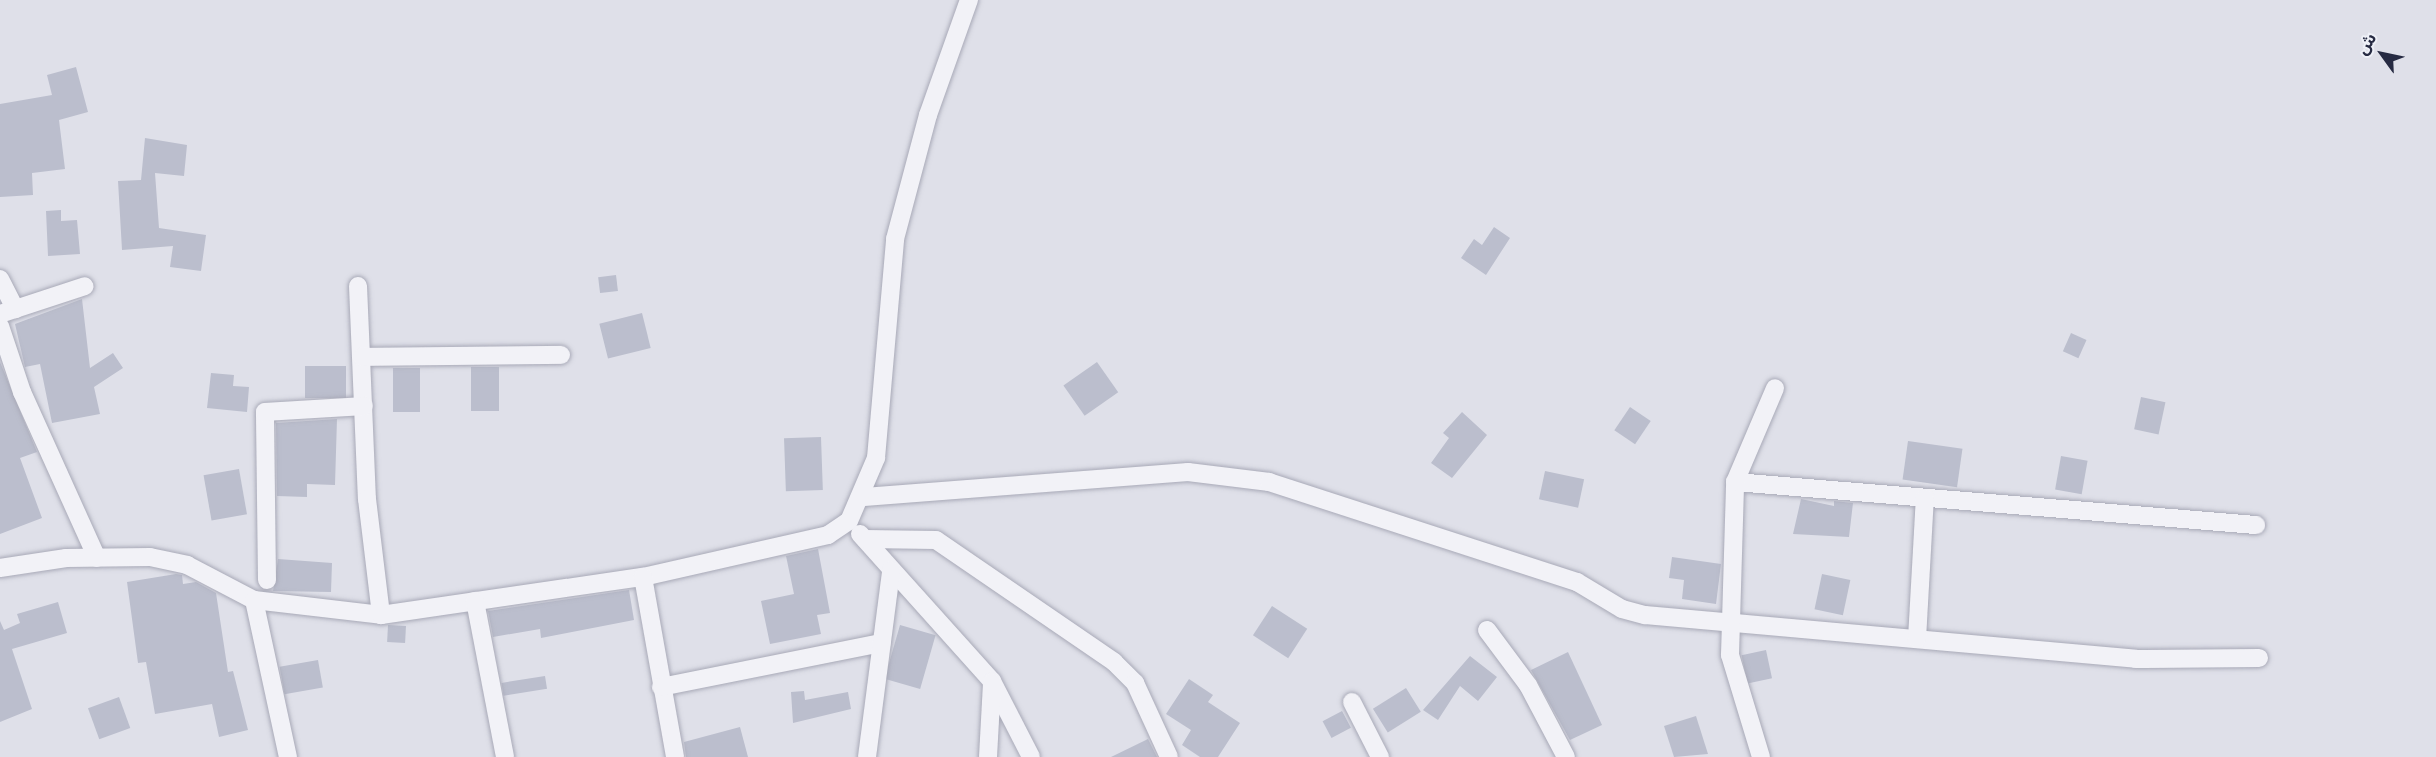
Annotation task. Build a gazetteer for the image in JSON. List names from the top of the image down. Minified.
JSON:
{"north":"top left"}
